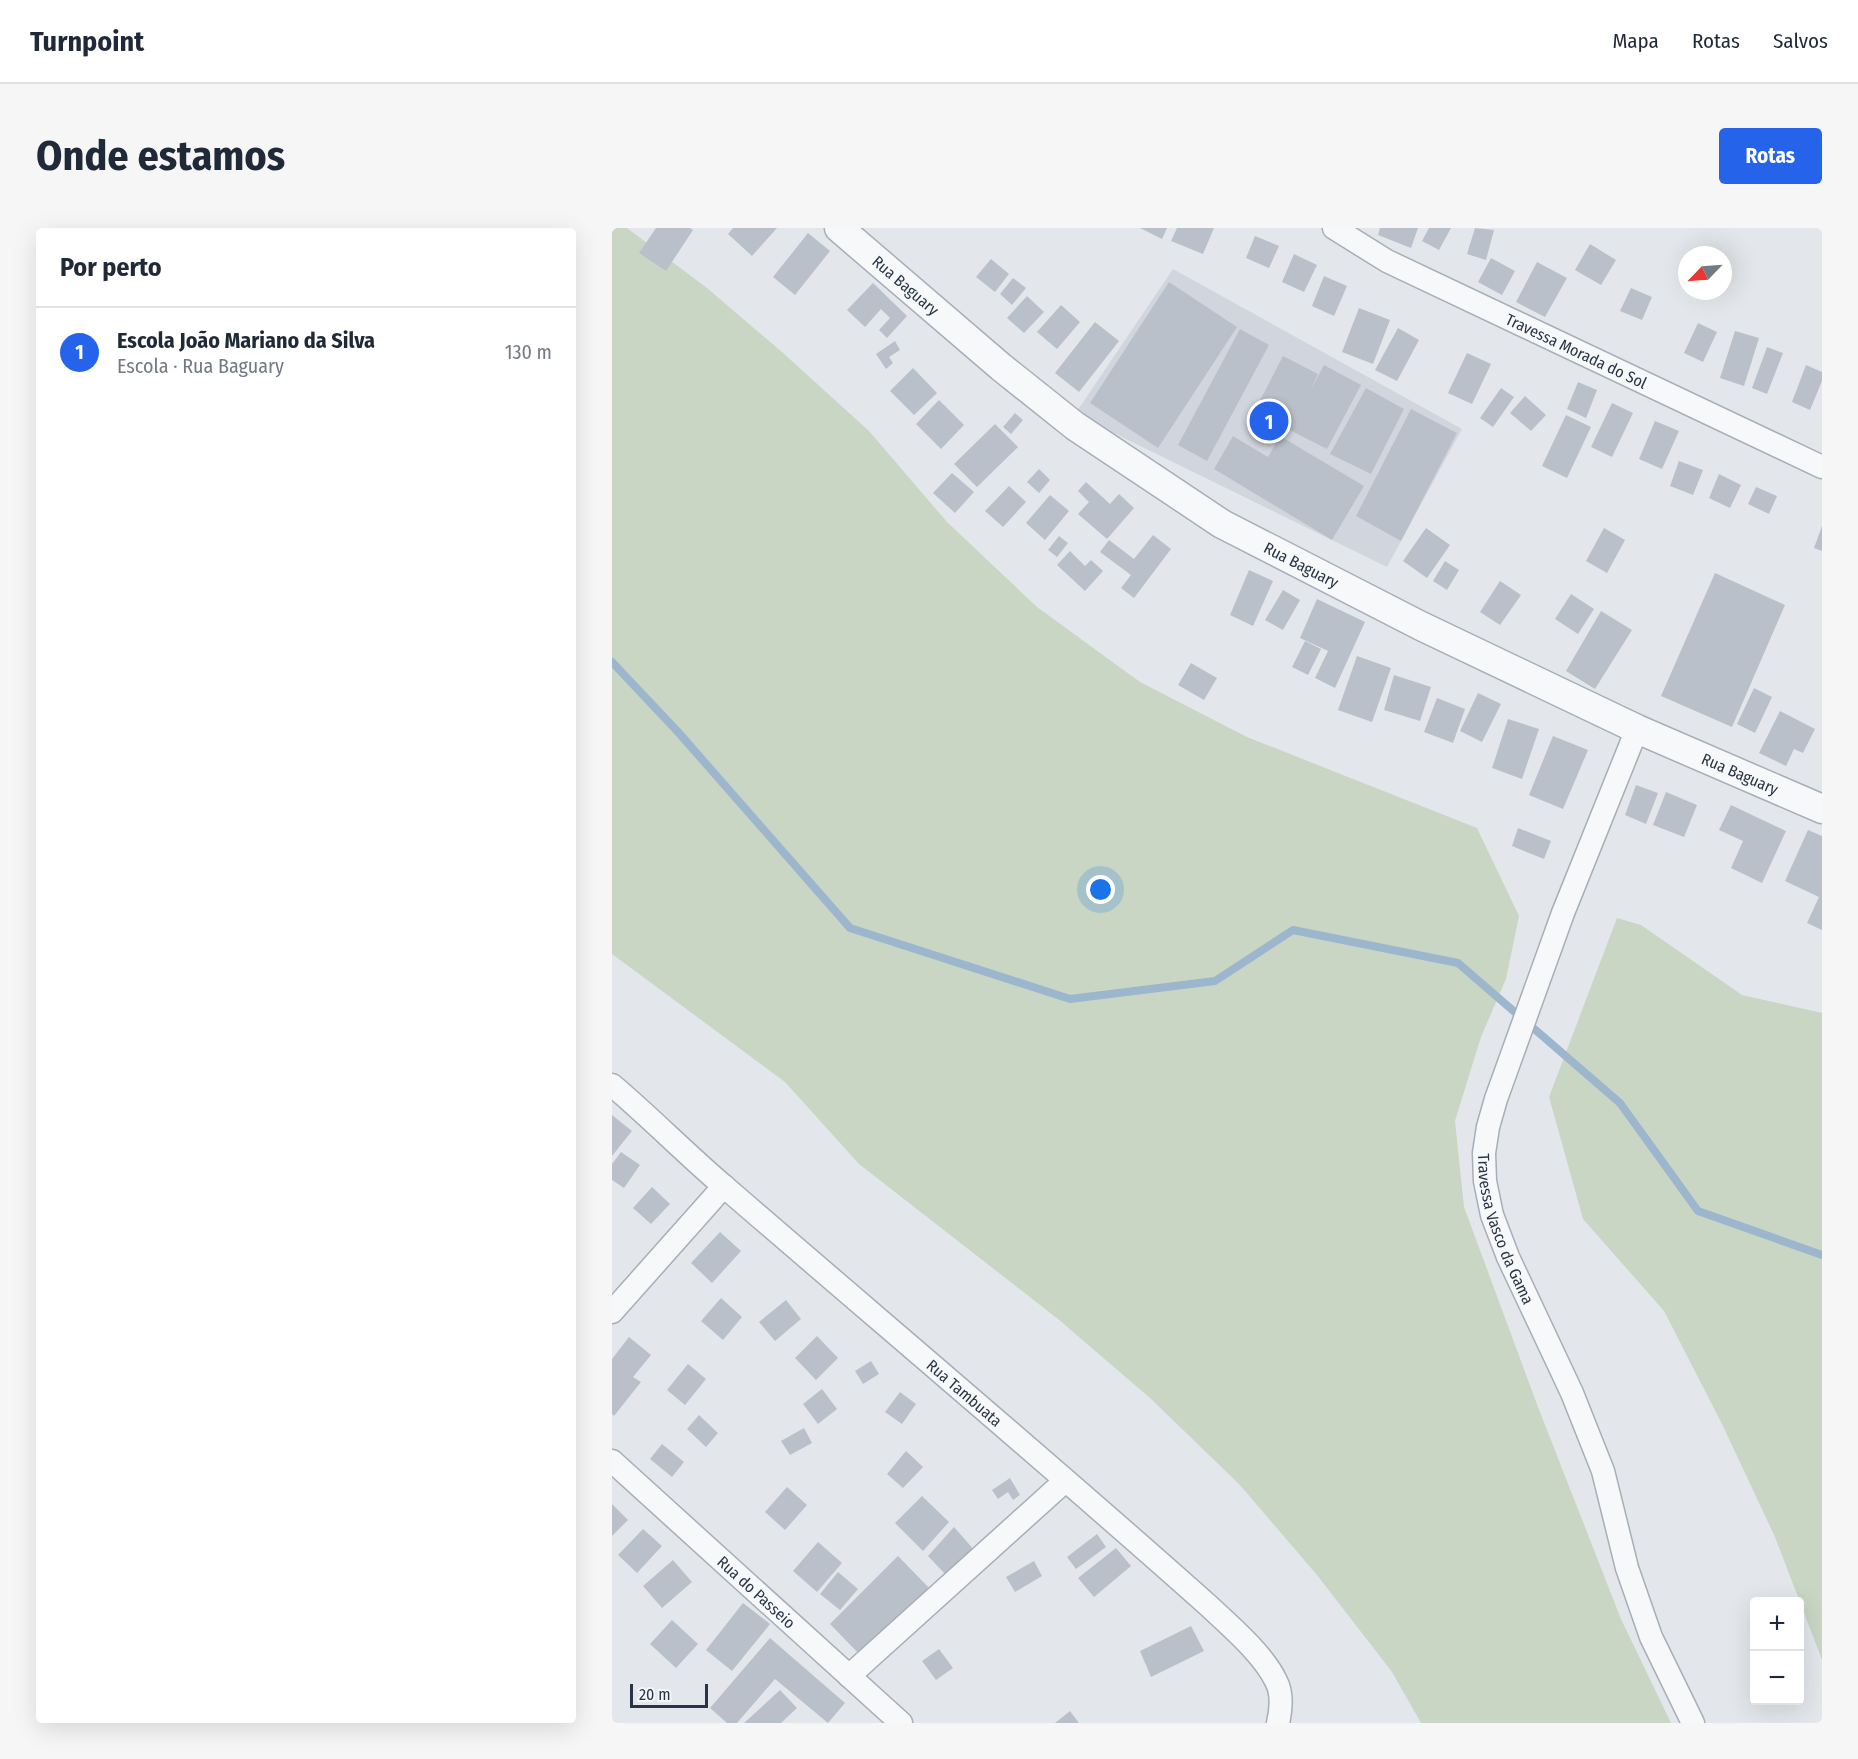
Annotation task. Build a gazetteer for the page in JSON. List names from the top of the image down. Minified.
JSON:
{"streets":{"street":["Rua Baguary","Travessa Morada do Sol","Travessa Vasco da Gama","Rua Tambuata","Rua do Passeio"]},"crossings":[["Rua Baguary","Travessa Vasco da Gama"]],"scale_bar":"20 m","north":"bottom left","page":{"header":"Turnpoint","nav":["Mapa","Rotas","Salvos"],"buttons":"Rotas","title":"Onde estamos","heading":"Por perto","list":[{"mark":"1","name":"Escola João Mariano da Silva","note":"Escola · Rua Baguary","value":"130 m"}],"pins":"1","map_buttons":["+","−"],"scale":"20 m"}}
